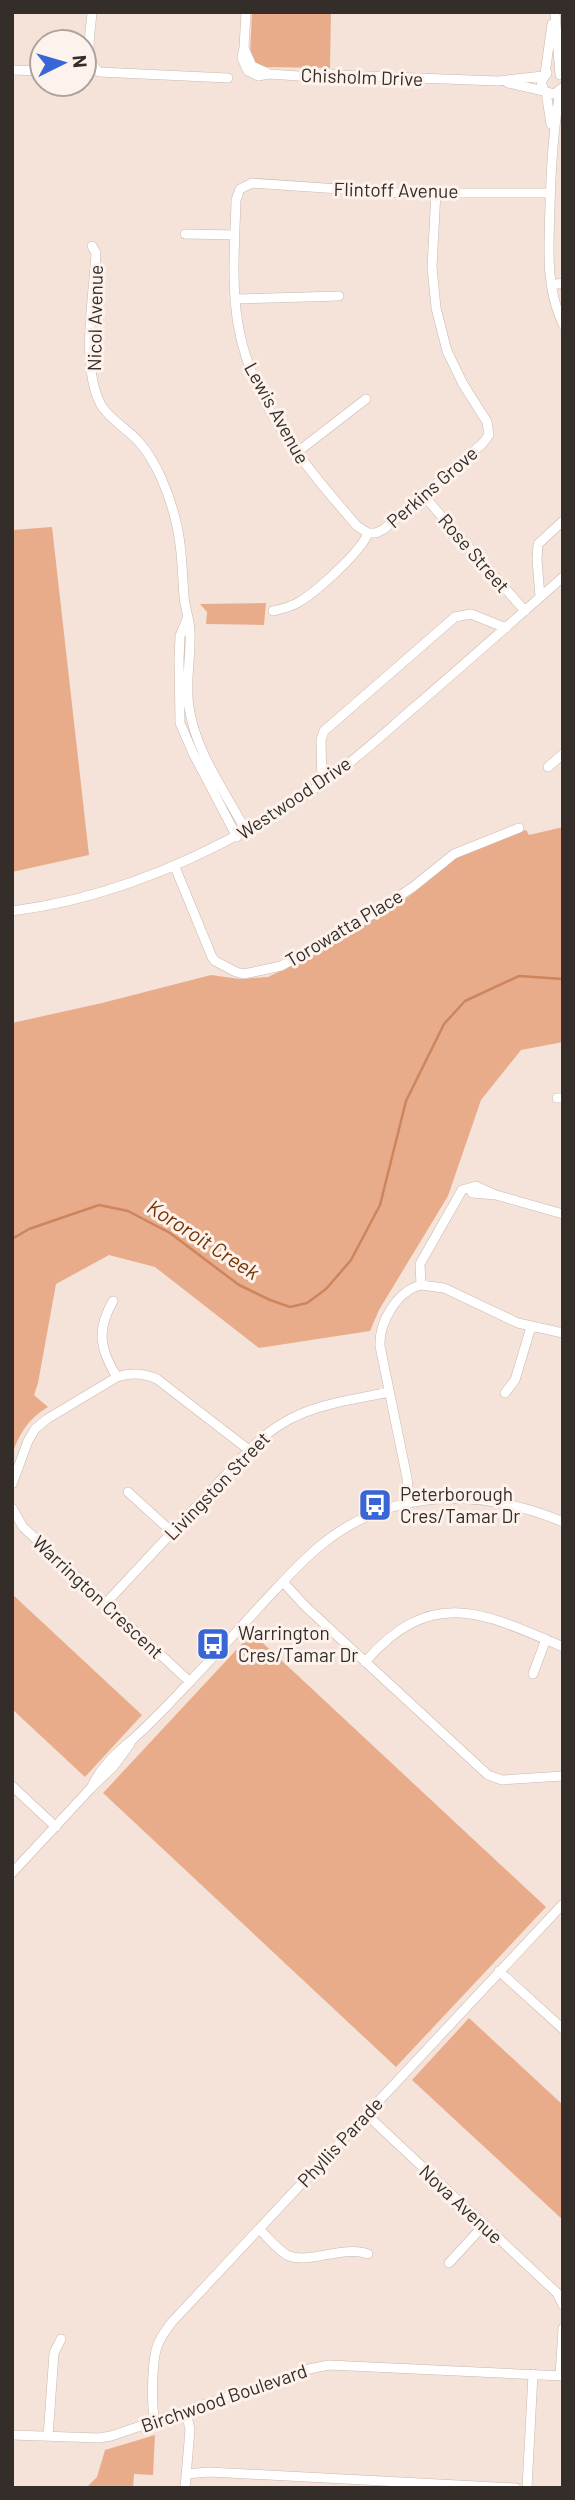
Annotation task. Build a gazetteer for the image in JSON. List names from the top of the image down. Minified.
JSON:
{"streets":{"street":["Chisholm Drive","Flintoff Avenue","Nicol Avenue","Lewis Avenue","Perkins Grove","Rose Street","Westwood Drive","Torowatta Place","Livingston Street","Warrington Crescent","Phyllis Parade","Nova Avenue","Birchwood Boulevard"]},"crossings":[["Flintoff Avenue","Lewis Avenue"],["Flintoff Avenue","Perkins Grove"],["Nicol Avenue","Westwood Drive"],["Lewis Avenue","Perkins Grove"],["Perkins Grove","Rose Street"],["Rose Street","Westwood Drive"],["Westwood Drive","Torowatta Place"],["Livingston Street","Warrington Crescent"],["Phyllis Parade","Nova Avenue"],["Phyllis Parade","Birchwood Boulevard"]],"water":["Kororoit Creek"],"places":{"bus stop":["Peterborough Cres/Tamar Dr","Warrington Cres/Tamar Dr"]},"north":"right"}
